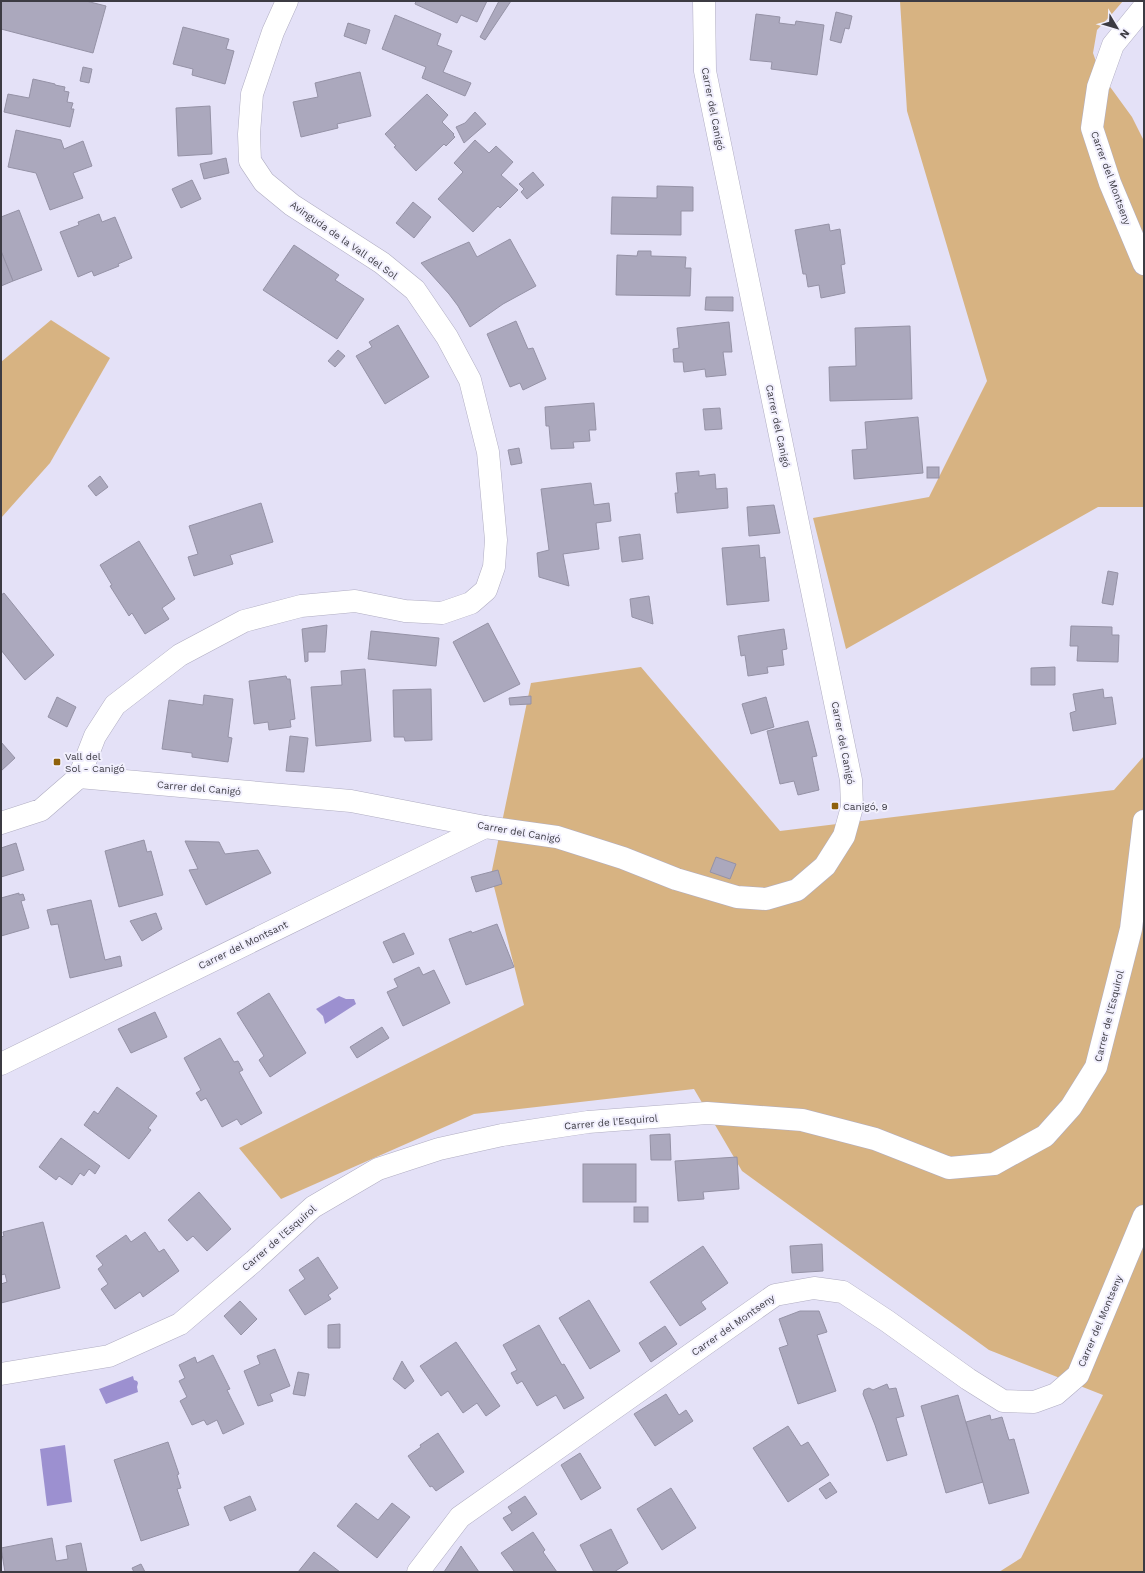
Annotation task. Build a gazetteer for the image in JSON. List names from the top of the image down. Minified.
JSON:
{"streets":{"street":["Carrer del Canigó","Carrer del Montseny","Avinguda de la Vall del Sol","Carrer del Montsant","Carrer de l'Esquirol"]},"crossings":[["Carrer del Canigó","Avinguda de la Vall del Sol"],["Carrer del Canigó","Carrer del Montsant"]],"places":{"transit":["Vall del Sol - Canigó","Canigó, 9"]},"north":"bottom right"}
